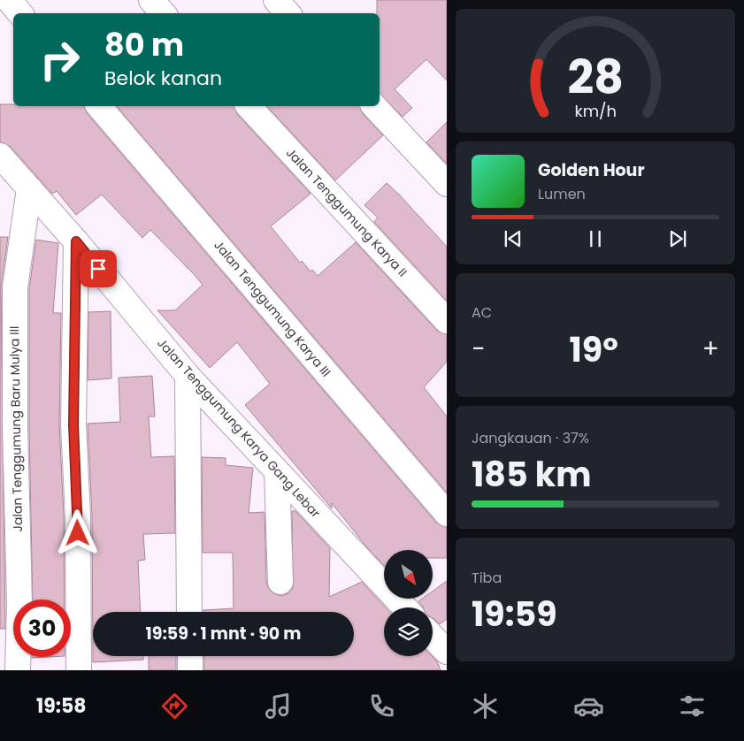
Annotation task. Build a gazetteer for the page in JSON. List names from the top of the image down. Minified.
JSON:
{"streets":{"street":["Jalan Tenggumung Karya II","Jalan Tenggumung Karya III","Jalan Tenggumung Karya Gang Lebar","Jalan Tenggumung Baru Mulya III"]},"crossings":[["Jalan Tenggumung Karya Gang Lebar","Jalan Tenggumung Baru Mulya III"]],"north":"bottom right","page":{"turn":["80 m","Belok kanan"],"song":["Golden Hour","Lumen"],"tile":["AC",["Jangkauan · 37%","185 km"],["Tiba","19:59"]],"heat":["−","19°","+"],"limit":"30","trip":"19:59 · 1 mnt · 90 m","tabs":"19:58","gauge":["28","km/h"]}}
